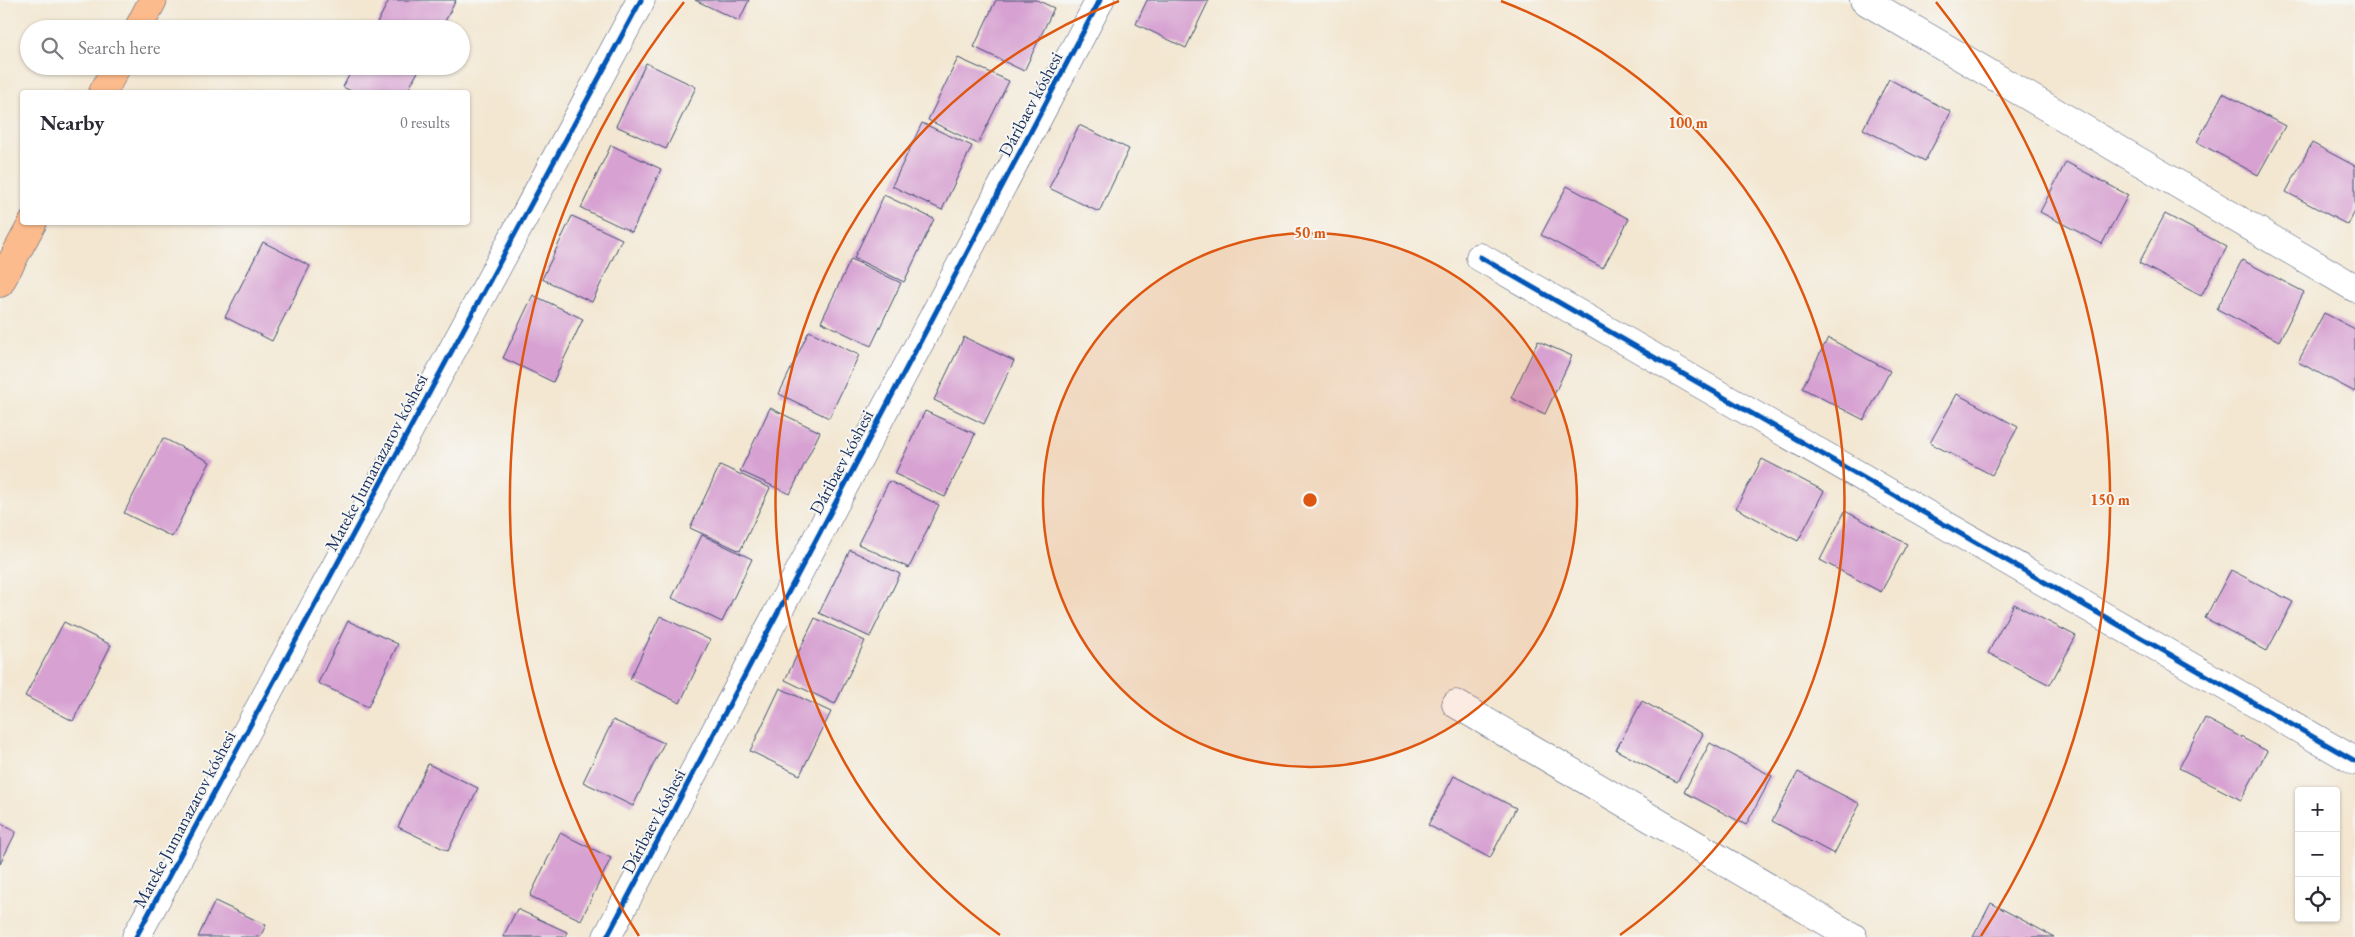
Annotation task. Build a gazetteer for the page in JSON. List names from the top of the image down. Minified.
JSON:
{"streets":{"street":["Dáribaev kóshesi","Mateke Jumanazarov kóshesi"]},"page":{"search":"Search here","heading":["Nearby","0 results"],"map_buttons":["+","−"]},"rings":["100 m","50 m","150 m"]}
